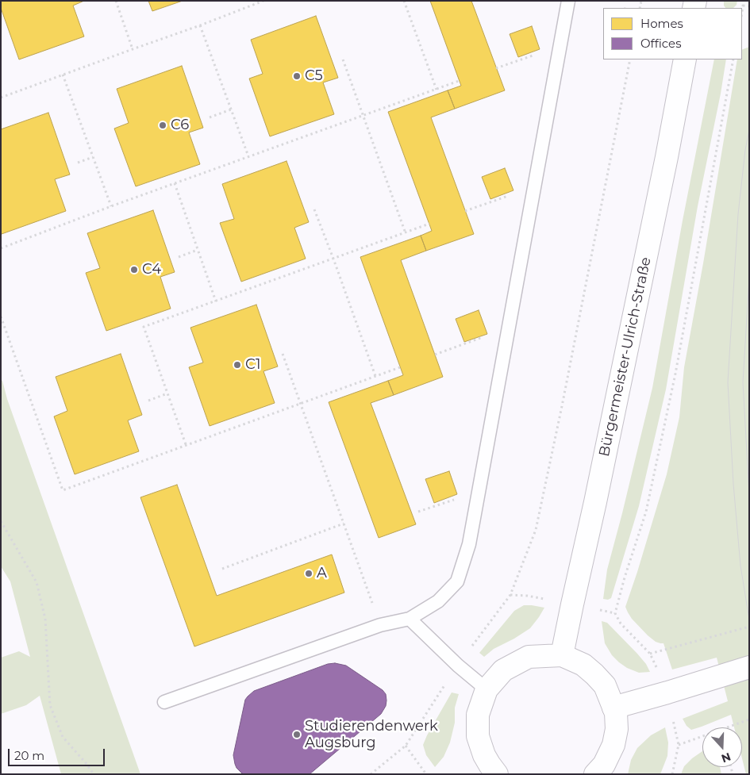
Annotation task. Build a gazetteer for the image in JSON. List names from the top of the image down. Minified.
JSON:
{"streets":{"main road":["Bürgermeister-Ulrich-Straße"]},"places":["C5","C6","C4","C1","A","Studierendenwerk Augsburg"],"legend":["Homes","Offices"],"scale_bar":"20 m","north":"bottom"}
